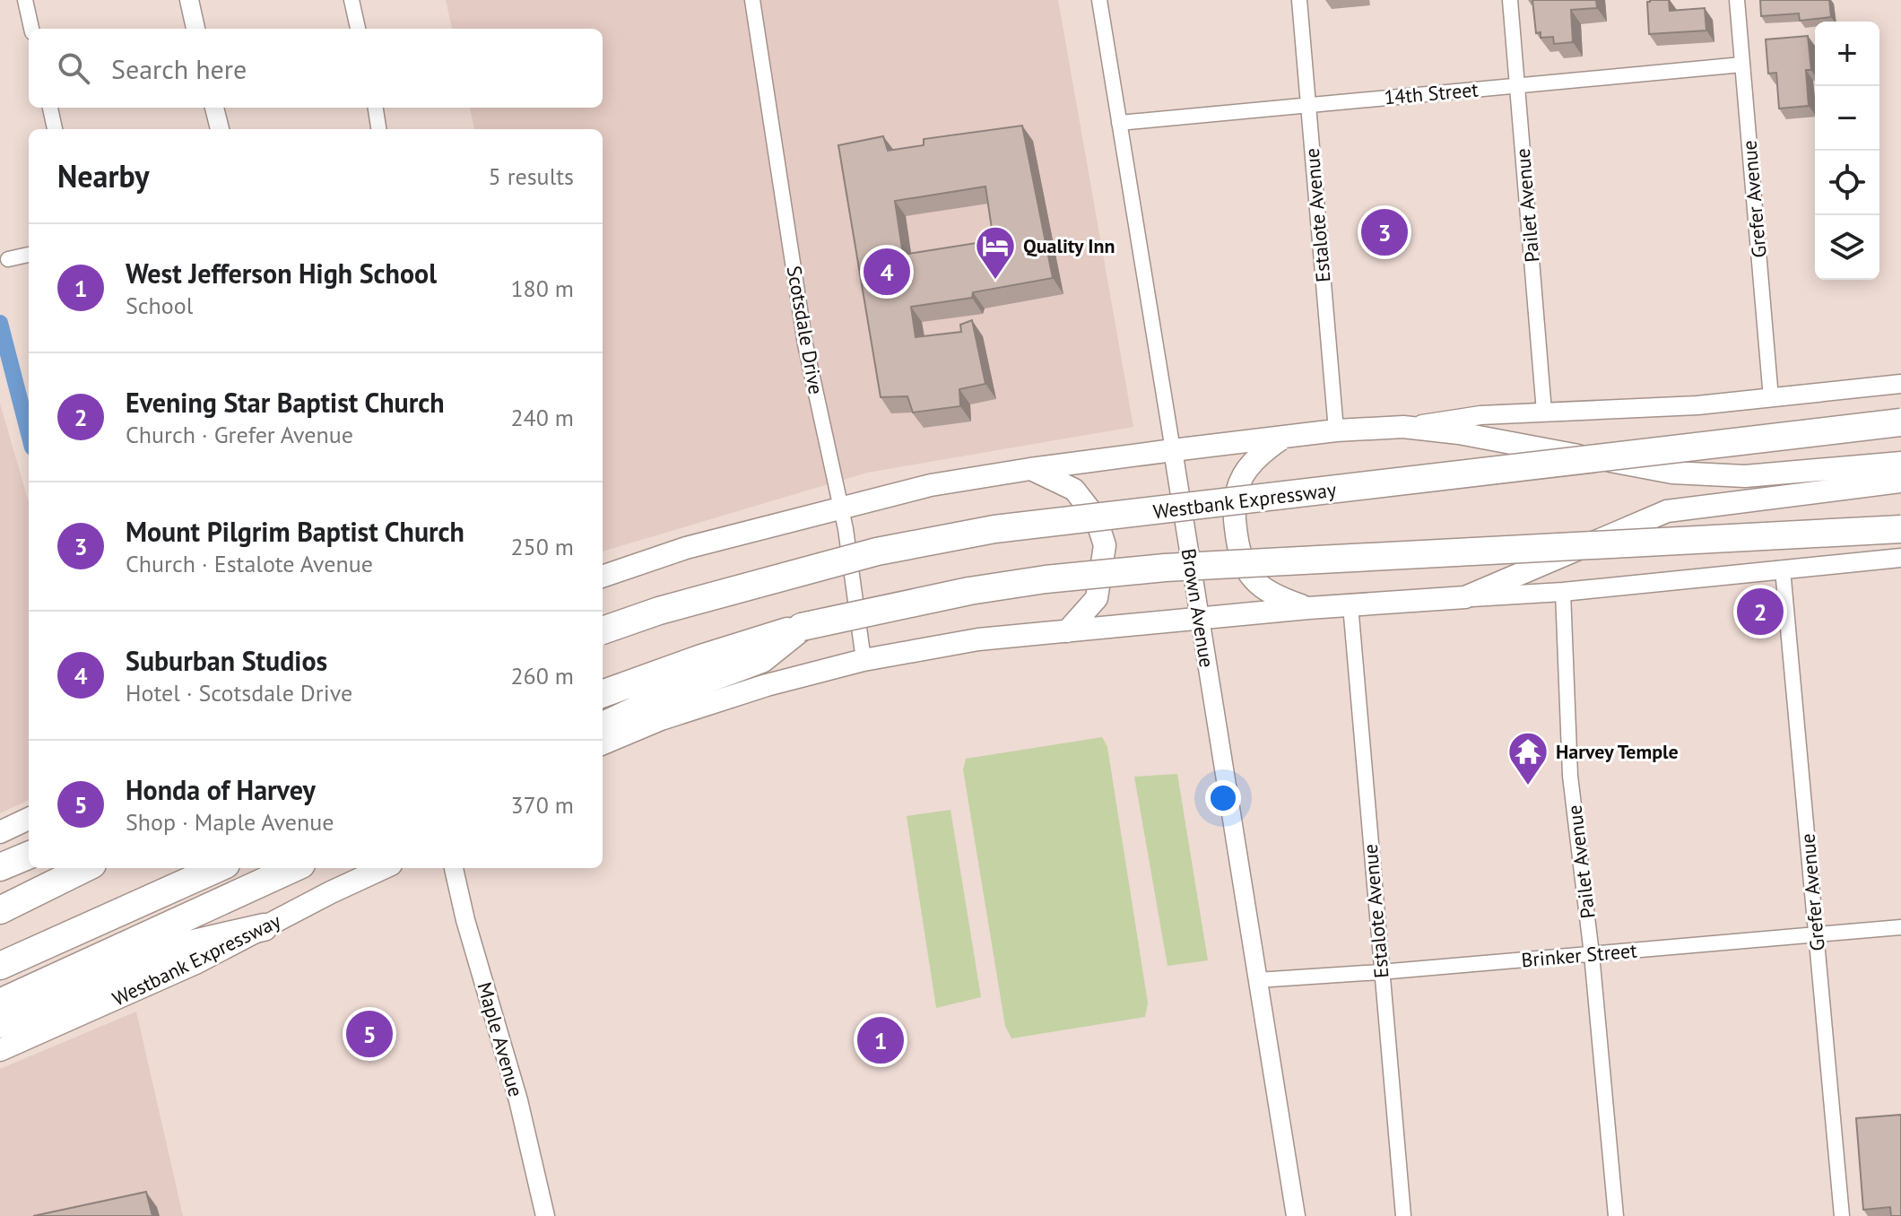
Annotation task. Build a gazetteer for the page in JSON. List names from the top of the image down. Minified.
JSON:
{"streets":{"highway":["Westbank Expressway"],"street":["14th Street","Grefer Avenue","Pailet Avenue","Estalote Avenue","Scotsdale Drive","Brown Avenue","Brinker Street","Maple Avenue"]},"crossings":[["14th Street","Grefer Avenue"],["14th Street","Pailet Avenue"],["14th Street","Estalote Avenue"],["14th Street","Brown Avenue"],["Grefer Avenue","Brinker Street"],["Pailet Avenue","Brinker Street"],["Estalote Avenue","Brinker Street"],["Brown Avenue","Brinker Street"]],"places":{"hotel":["Quality Inn"],"temple":["Harvey Temple"]},"page":{"map_buttons":["+","−"],"search":"Search here","heading":["Nearby","5 results"],"pins":["3","4","2","5","1"],"list":[{"mark":"1","name":"West Jefferson High School","note":"School","value":"180 m"},{"mark":"2","name":"Evening Star Baptist Church","note":"Church · Grefer Avenue","value":"240 m"},{"mark":"3","name":"Mount Pilgrim Baptist Church","note":"Church · Estalote Avenue","value":"250 m"},{"mark":"4","name":"Suburban Studios","note":"Hotel · Scotsdale Drive","value":"260 m"},{"mark":"5","name":"Honda of Harvey","note":"Shop · Maple Avenue","value":"370 m"}]}}
